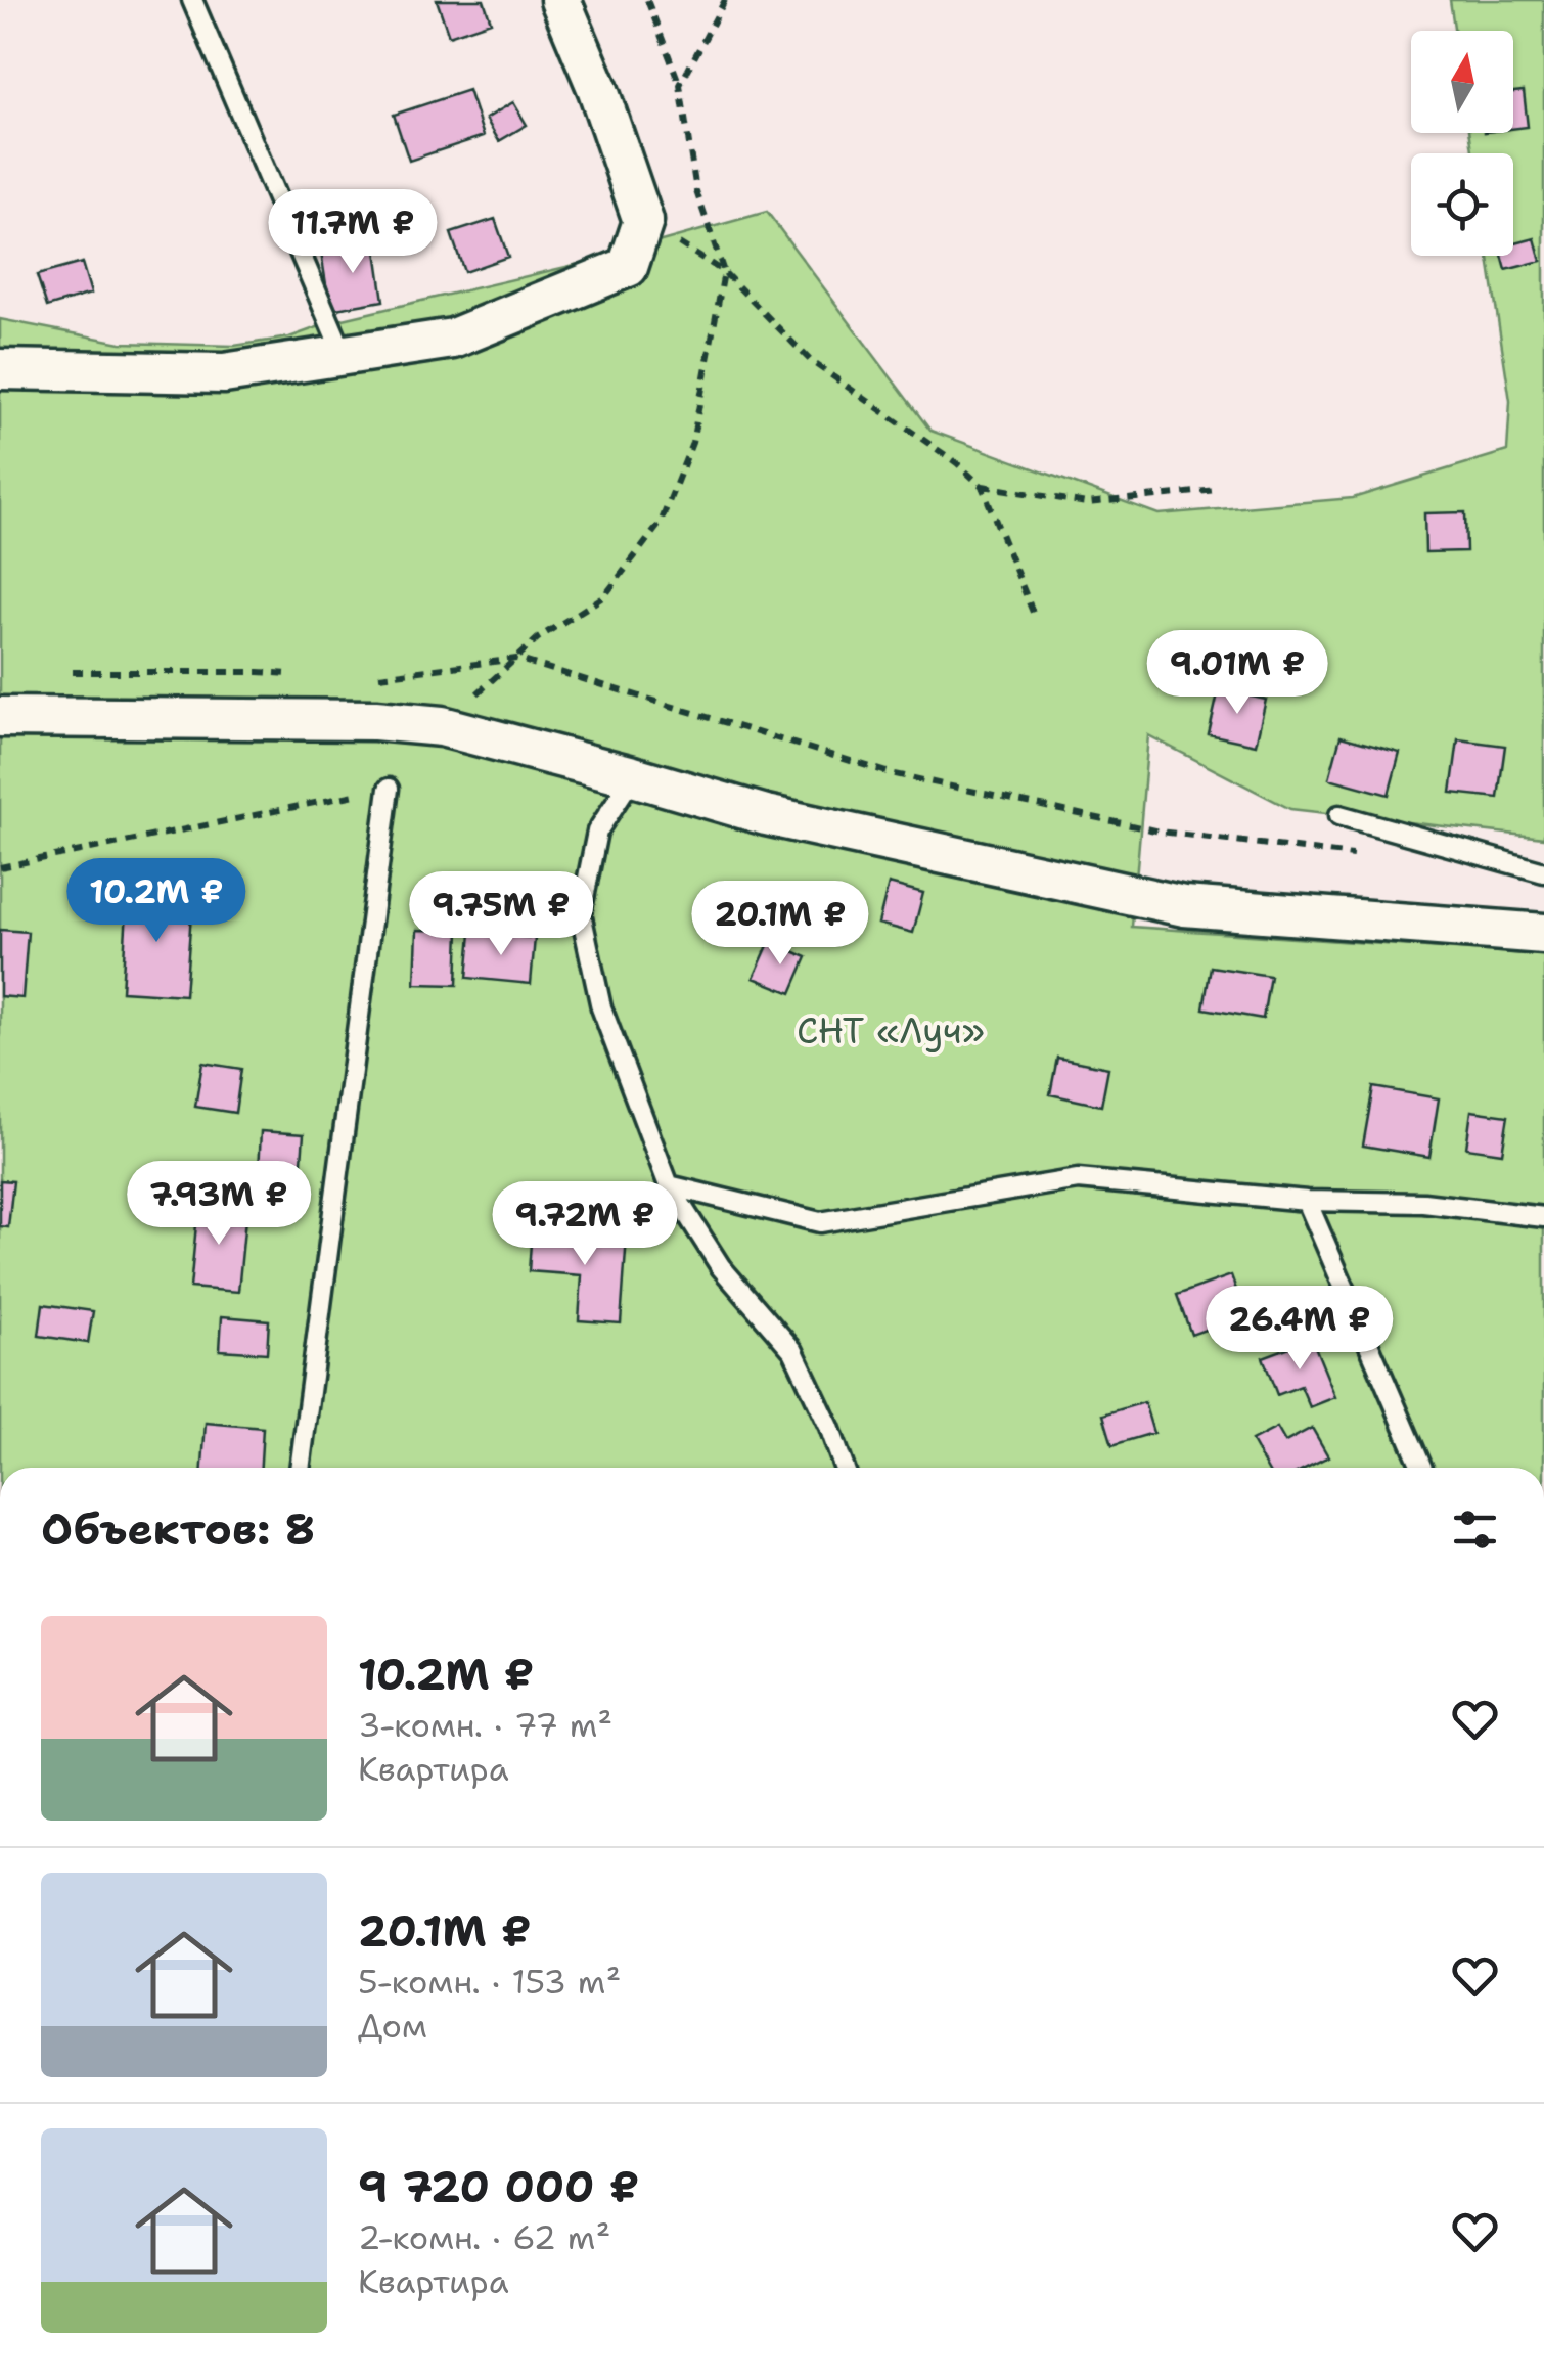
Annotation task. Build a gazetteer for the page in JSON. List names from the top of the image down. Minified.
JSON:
{"parks":["СНТ «Луч»"],"north":"top","page":{"price":["11.7M ₽","9.01M ₽","10.2M ₽","9.75M ₽","20.1M ₽","7.93M ₽","9.72M ₽","26.4M ₽"],"heading":"Объектов: 8","list":[{"name":"10.2M ₽","note":"3-комн. · 77 m² · Квартира"},{"name":"20.1M ₽","note":"5-комн. · 153 m² · Дом"},{"name":"9 720 000 ₽","note":"2-комн. · 62 m² · Квартира"}]}}
